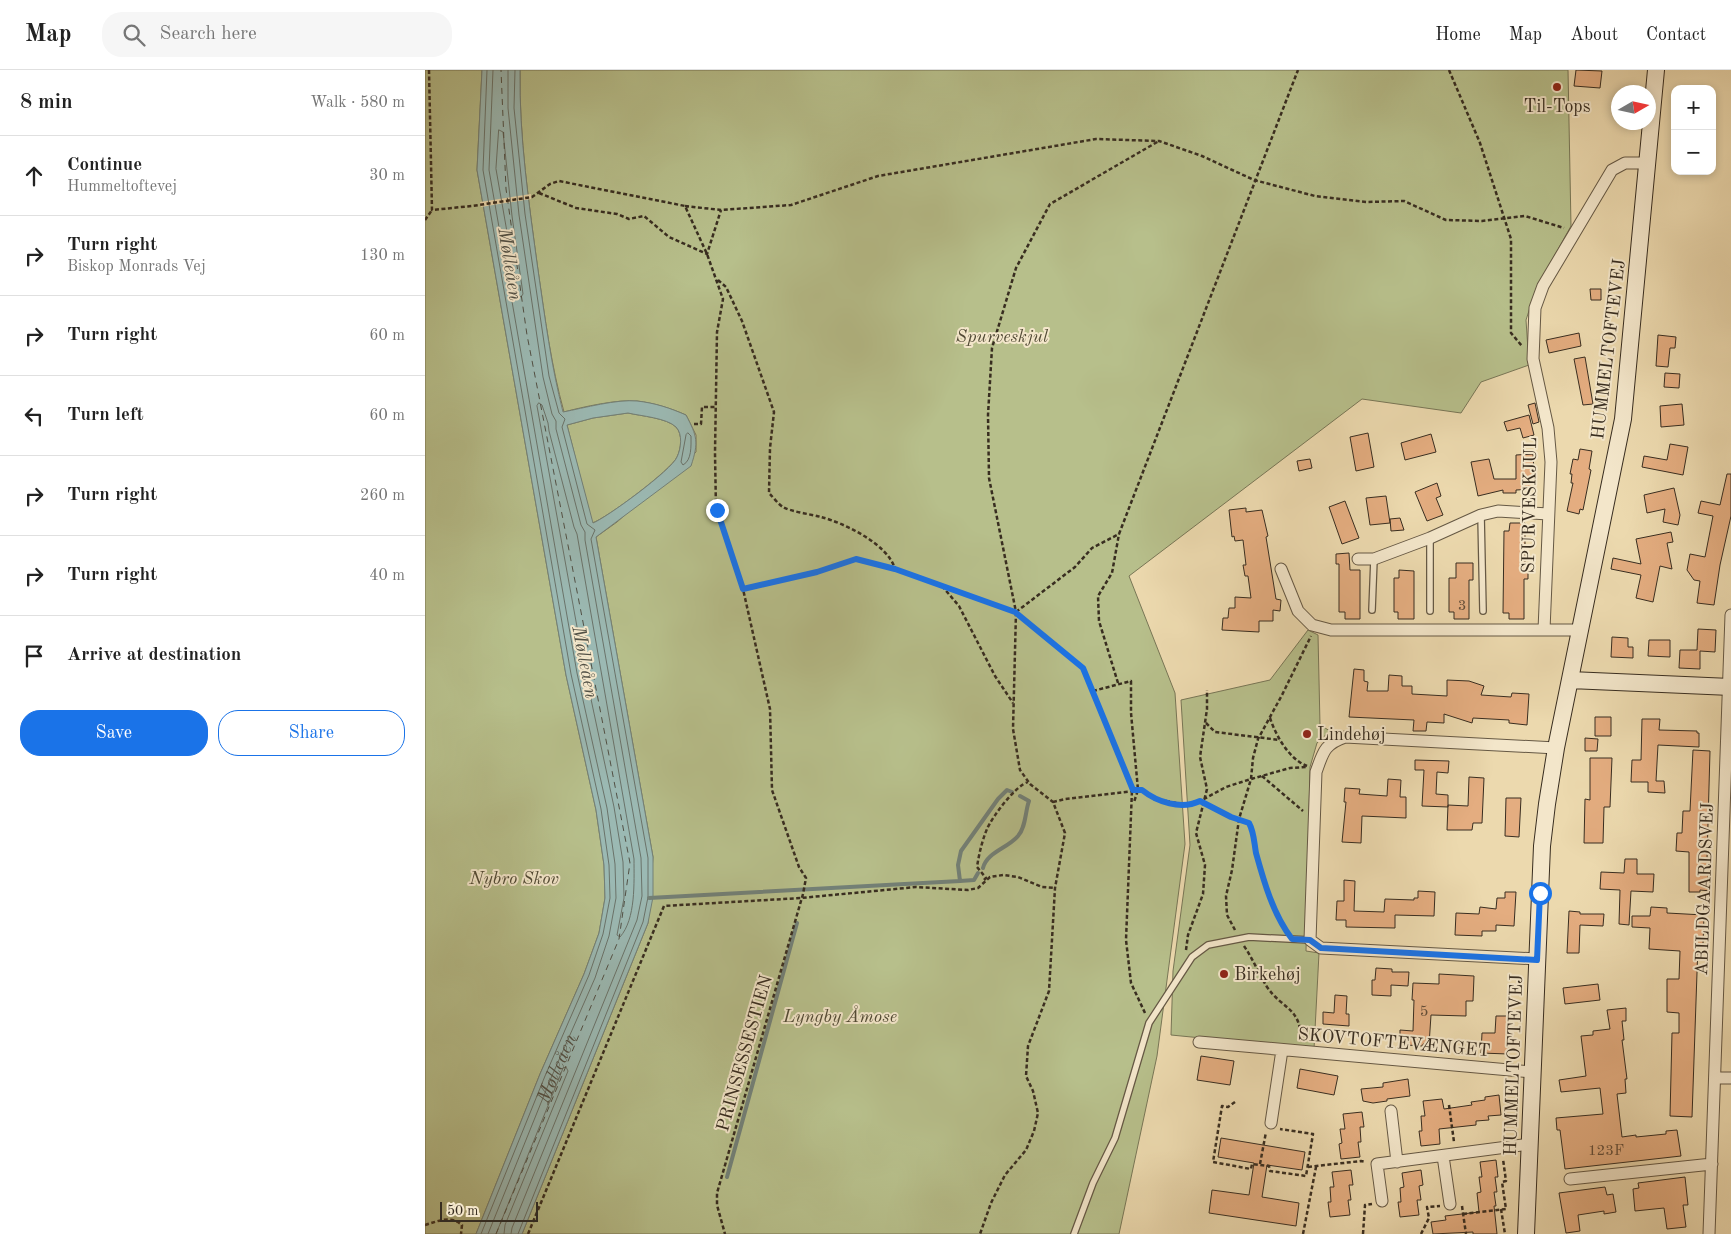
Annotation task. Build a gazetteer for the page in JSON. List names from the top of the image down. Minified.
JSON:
{"streets":{"street":["HUMMELTOFTEVEJ","SPURVESKJUL","ABILDGAARDSVEJ","SKOVTOFTEVÆNGET"],"path":["PRINSESSESTIEN"]},"crossings":[["HUMMELTOFTEVEJ","SPURVESKJUL"],["HUMMELTOFTEVEJ","SKOVTOFTEVÆNGET"]],"water":["Mølleåen"],"parks":["Spurveskjul","Nybro Skov","Lyngby Åmose"],"places":["Til-Tops","Lindehøj","Birkehøj"],"house_numbers":["3","5","123F"],"scale_bar":"50 m","north":"right","page":{"header":"Map","search":"Search here","nav":["Home","Map","About","Contact"],"heading":["8 min","Walk · 580 m"],"map_buttons":["+","−"],"list":[["Continue","Hummeltoftevej","30 m"],["Turn right","Biskop Monrads Vej","130 m"],["Turn right","60 m"],["Turn left","60 m"],["Turn right","260 m"],["Turn right","40 m"],"Arrive at destination"],"buttons":["Save","Share"],"scale":"50 m"}}
